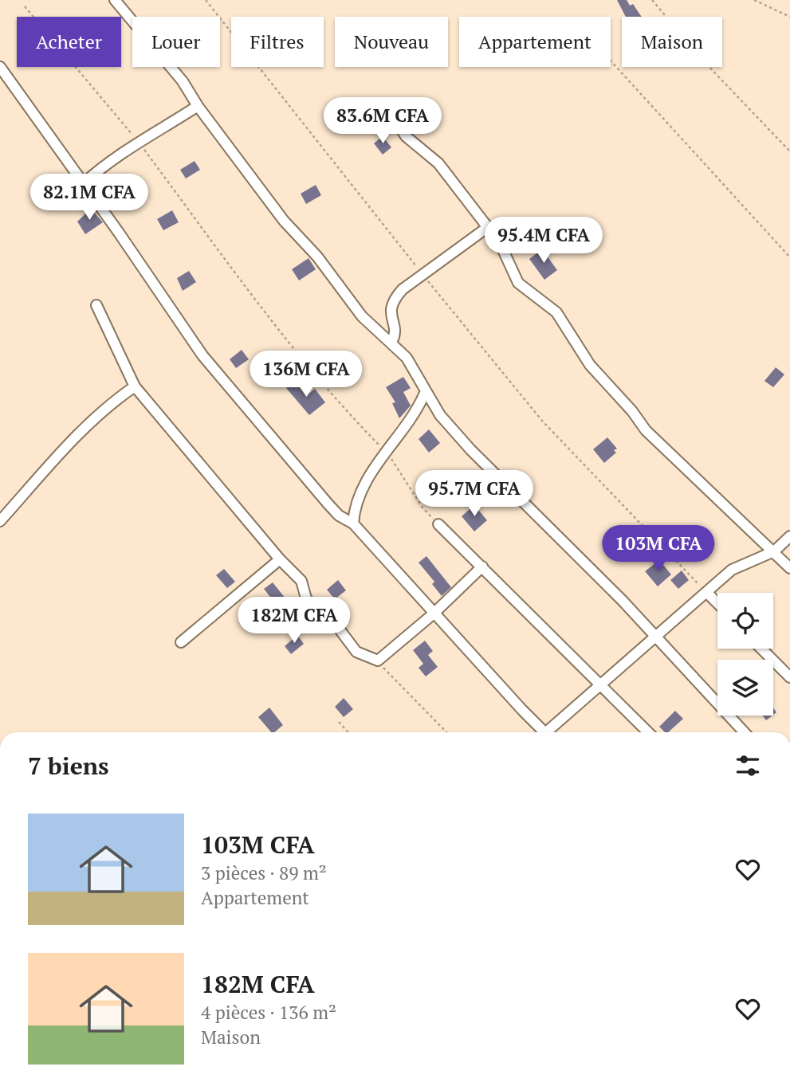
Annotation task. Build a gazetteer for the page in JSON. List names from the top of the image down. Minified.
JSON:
{"page":{"chip":["Acheter","Louer","Filtres","Nouveau","Appartement","Maison"],"price":["83.6M CFA","82.1M CFA","95.4M CFA","136M CFA","95.7M CFA","103M CFA","182M CFA"],"heading":"7 biens","list":[{"name":"103M CFA","note":"3 pièces · 89 m² · Appartement"},{"name":"182M CFA","note":"4 pièces · 136 m² · Maison"}]}}
